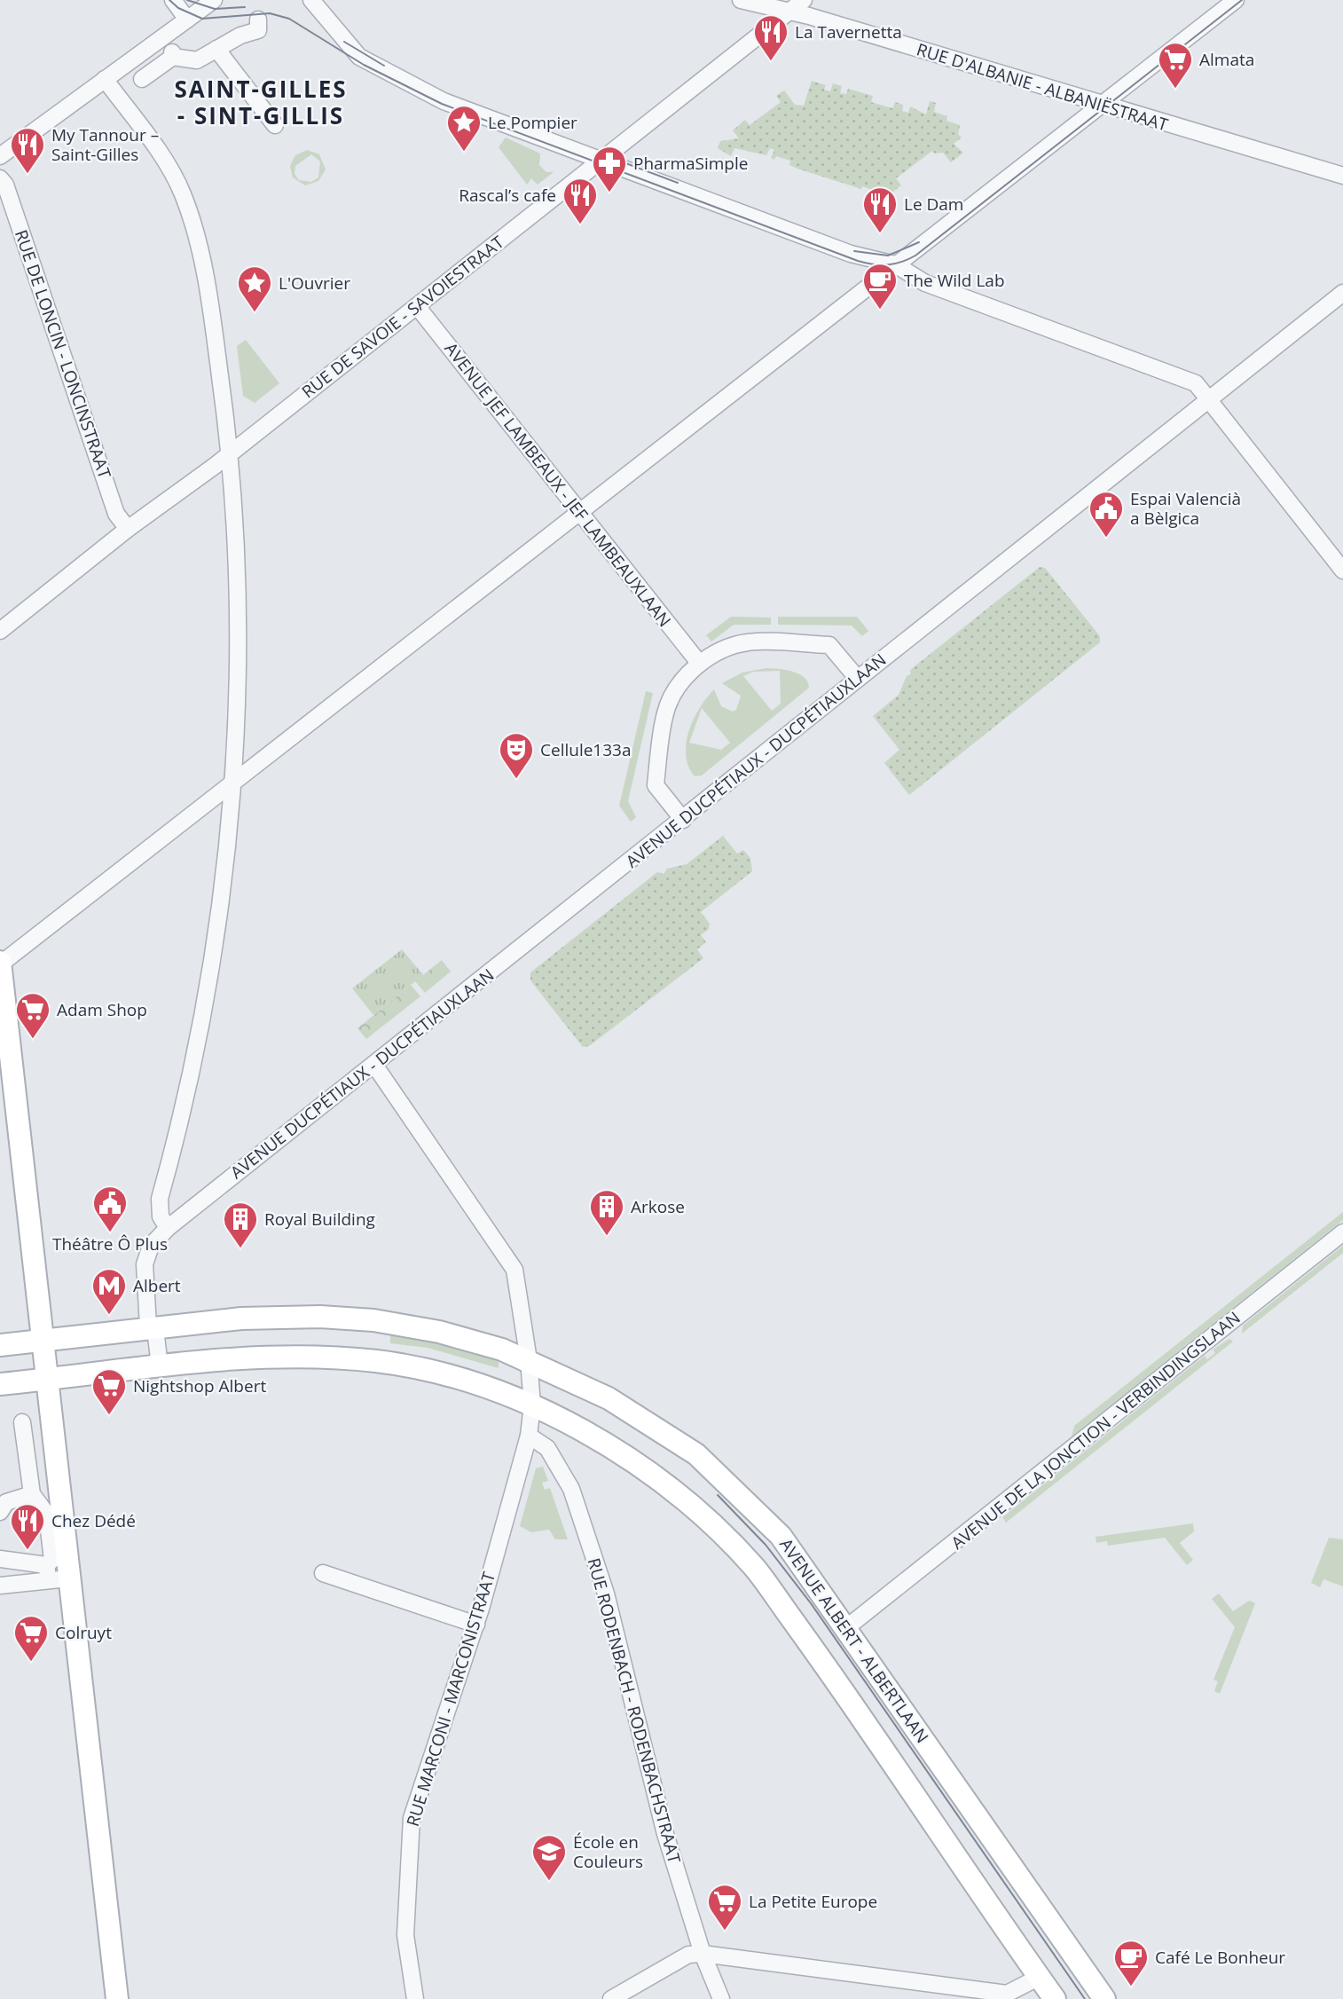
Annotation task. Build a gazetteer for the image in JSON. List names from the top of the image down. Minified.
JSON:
{"streets":{"main road":["AVENUE ALBERT - ALBERTLAAN"],"street":["RUE D'ALBANIE - ALBANIËSTRAAT","RUE DE SAVOIE - SAVOIESTRAAT","RUE DE LONCIN - LONCINSTRAAT","AVENUE JEF LAMBEAUX - JEF LAMBEAUXLAAN","AVENUE DUCPÉTIAUX - DUCPÉTIAUXLAAN","AVENUE DE LA JONCTION - VERBINDINGSLAAN","RUE MARCONI - MARCONISTRAAT","RUE RODENBACH - RODENBACHSTRAAT"]},"crossings":[["RUE D'ALBANIE - ALBANIËSTRAAT","RUE DE SAVOIE - SAVOIESTRAAT"],["RUE DE SAVOIE - SAVOIESTRAAT","RUE DE LONCIN - LONCINSTRAAT"],["RUE DE SAVOIE - SAVOIESTRAAT","AVENUE JEF LAMBEAUX - JEF LAMBEAUXLAAN"],["AVENUE DUCPÉTIAUX - DUCPÉTIAUXLAAN","AVENUE ALBERT - ALBERTLAAN"],["AVENUE DE LA JONCTION - VERBINDINGSLAAN","AVENUE ALBERT - ALBERTLAAN"],["RUE MARCONI - MARCONISTRAAT","RUE RODENBACH - RODENBACHSTRAAT"]],"districts":["SAINT-GILLES - SINT-GILLIS"],"places":{"restaurant":["La Tavernetta","My Tannour – Saint-Gilles","Rascal’s cafe","Le Dam","Chez Dédé"],"supermarket":["Almata","Adam Shop","Nightshop Albert","Colruyt","La Petite Europe"],"place":["Le Pompier","L'Ouvrier"],"pharmacy":["PharmaSimple"],"cafe":["The Wild Lab","Café Le Bonheur"],"public building":["Espai Valencià a Bèlgica","Théâtre Ô Plus"],"theatre":["Cellule133a"],"building":["Arkose","Royal Building"],"metro station":["Albert"],"school or university":["École en Couleurs"]}}
